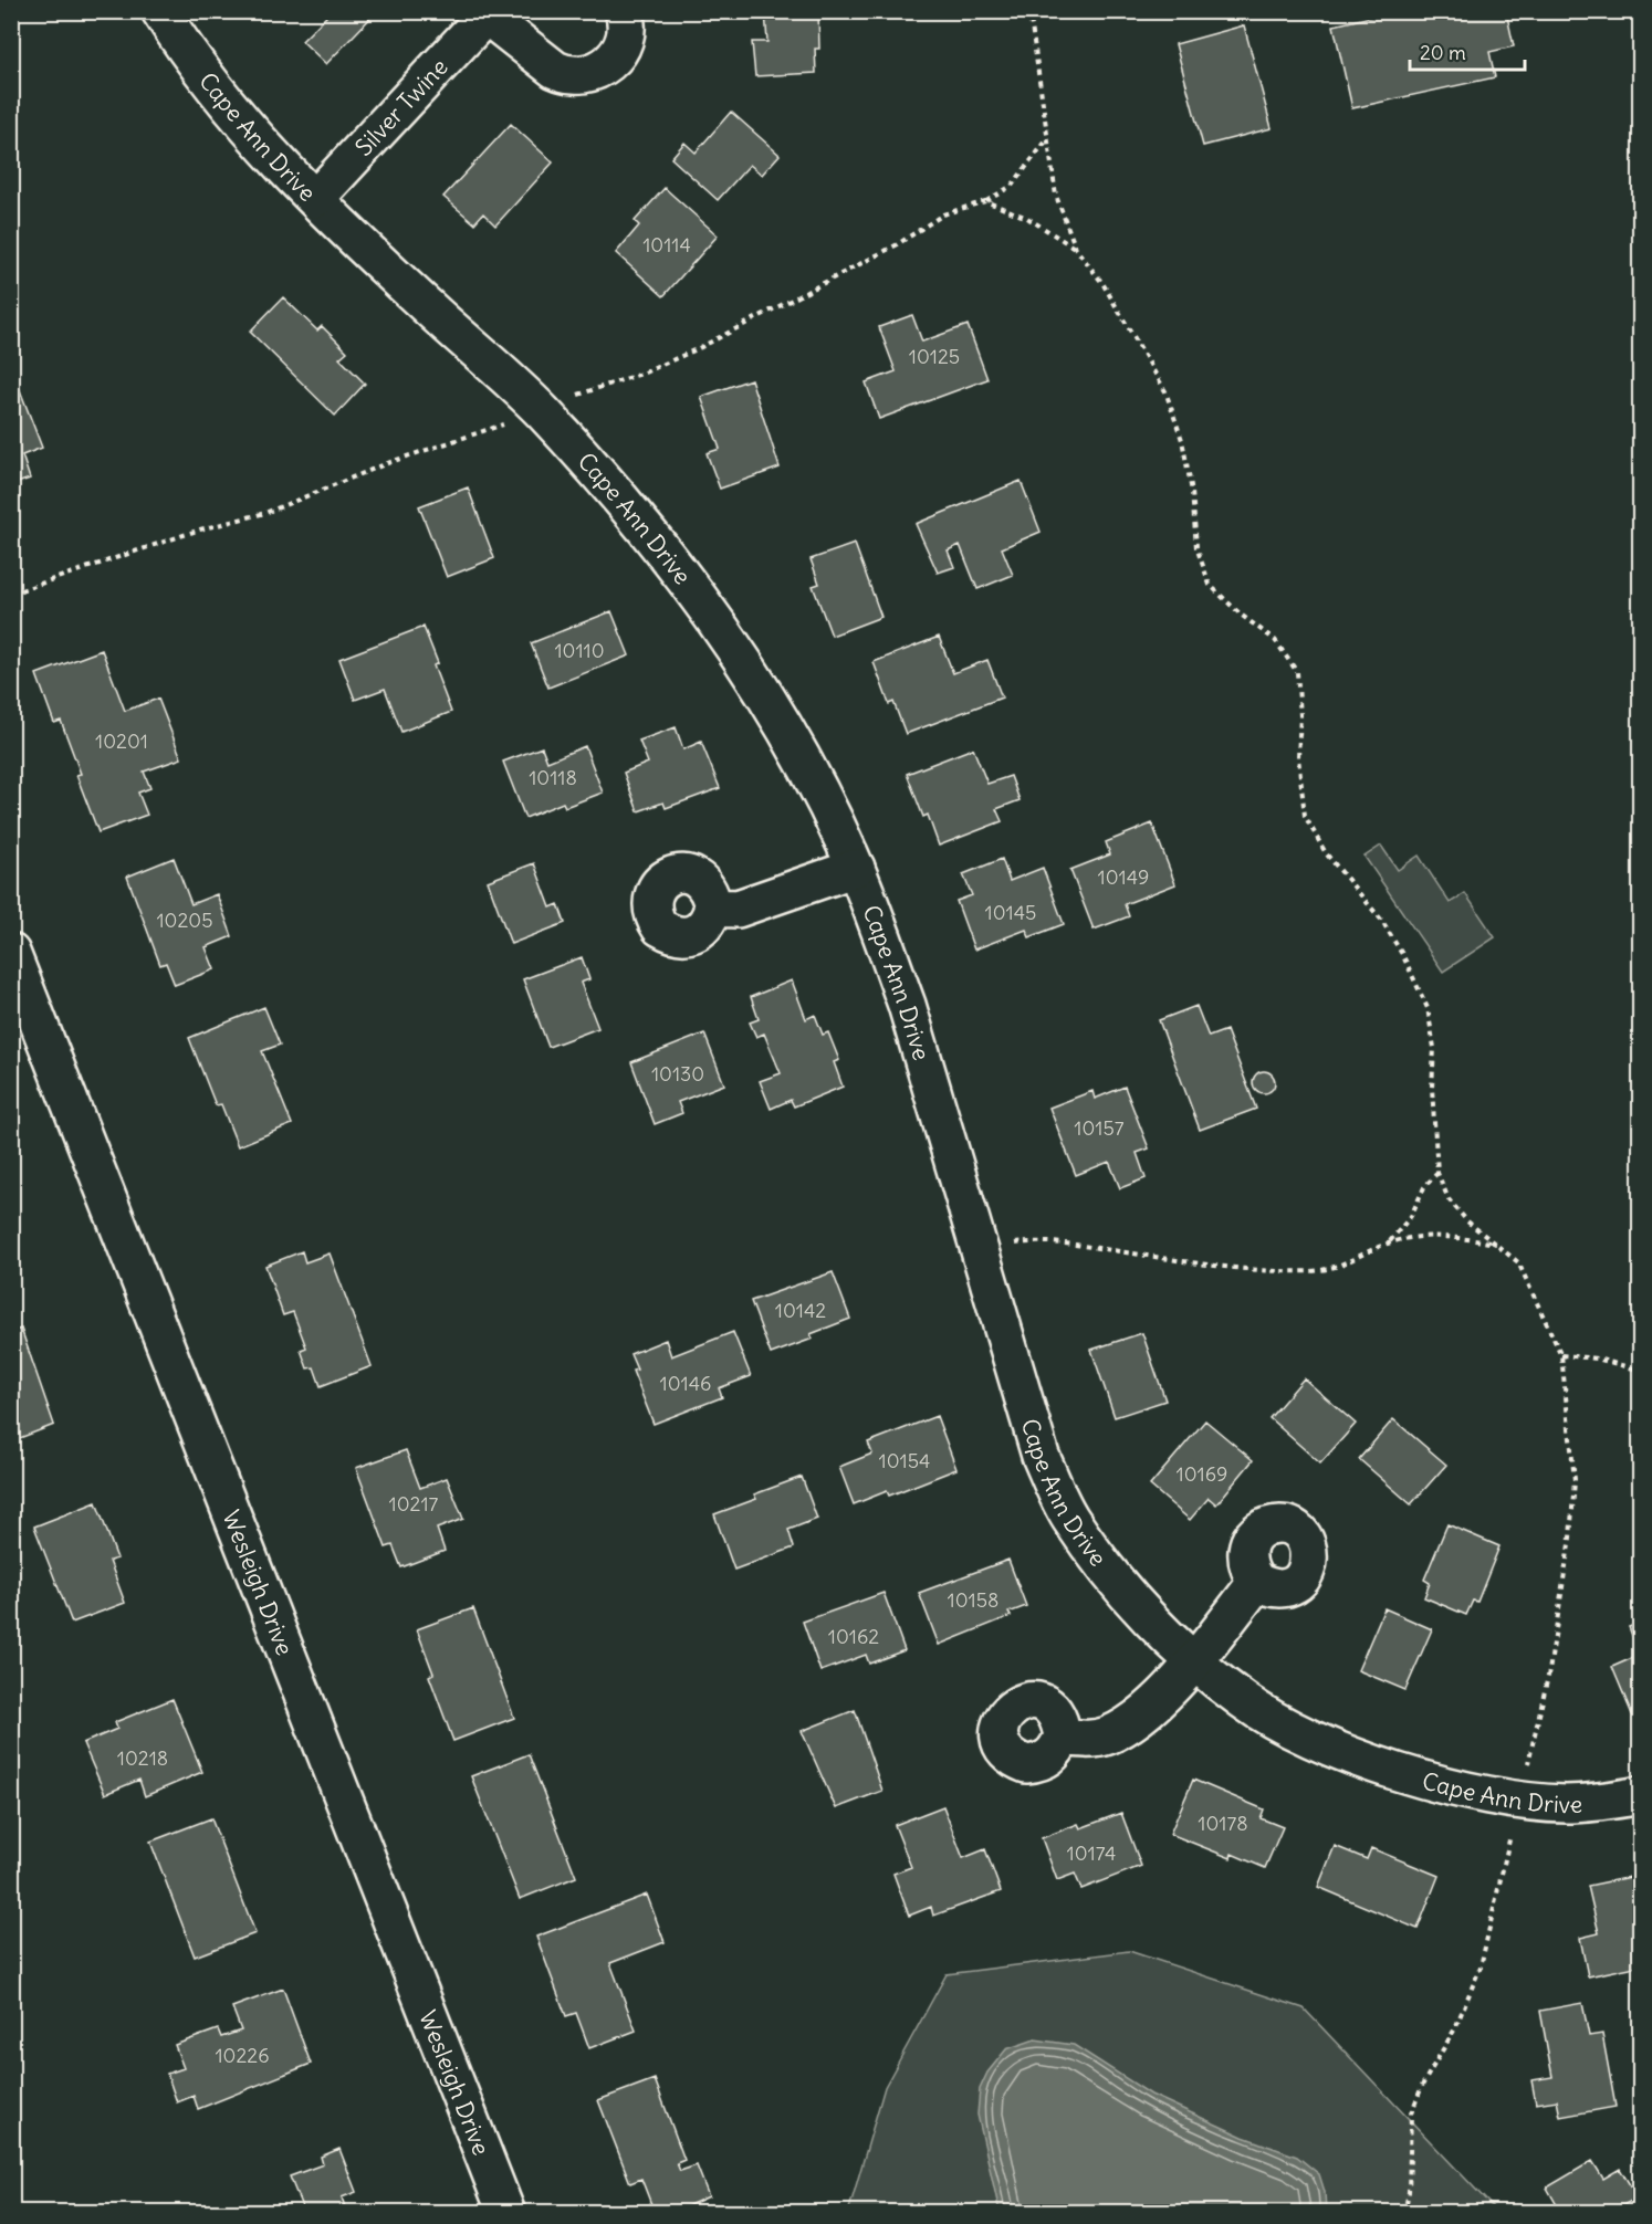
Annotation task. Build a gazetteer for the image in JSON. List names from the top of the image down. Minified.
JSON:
{"streets":{"street":["Silver Twine","Cape Ann Drive","Wesleigh Drive"]},"crossings":[["Silver Twine","Cape Ann Drive"]],"house_numbers":["10114","10125","10110","10201","10118","10149","10145","10205","10130","10157","10142","10146","10154","10169","10217","10158","10162","10218","10178","10174","10226"],"scale_bar":"20 m"}
